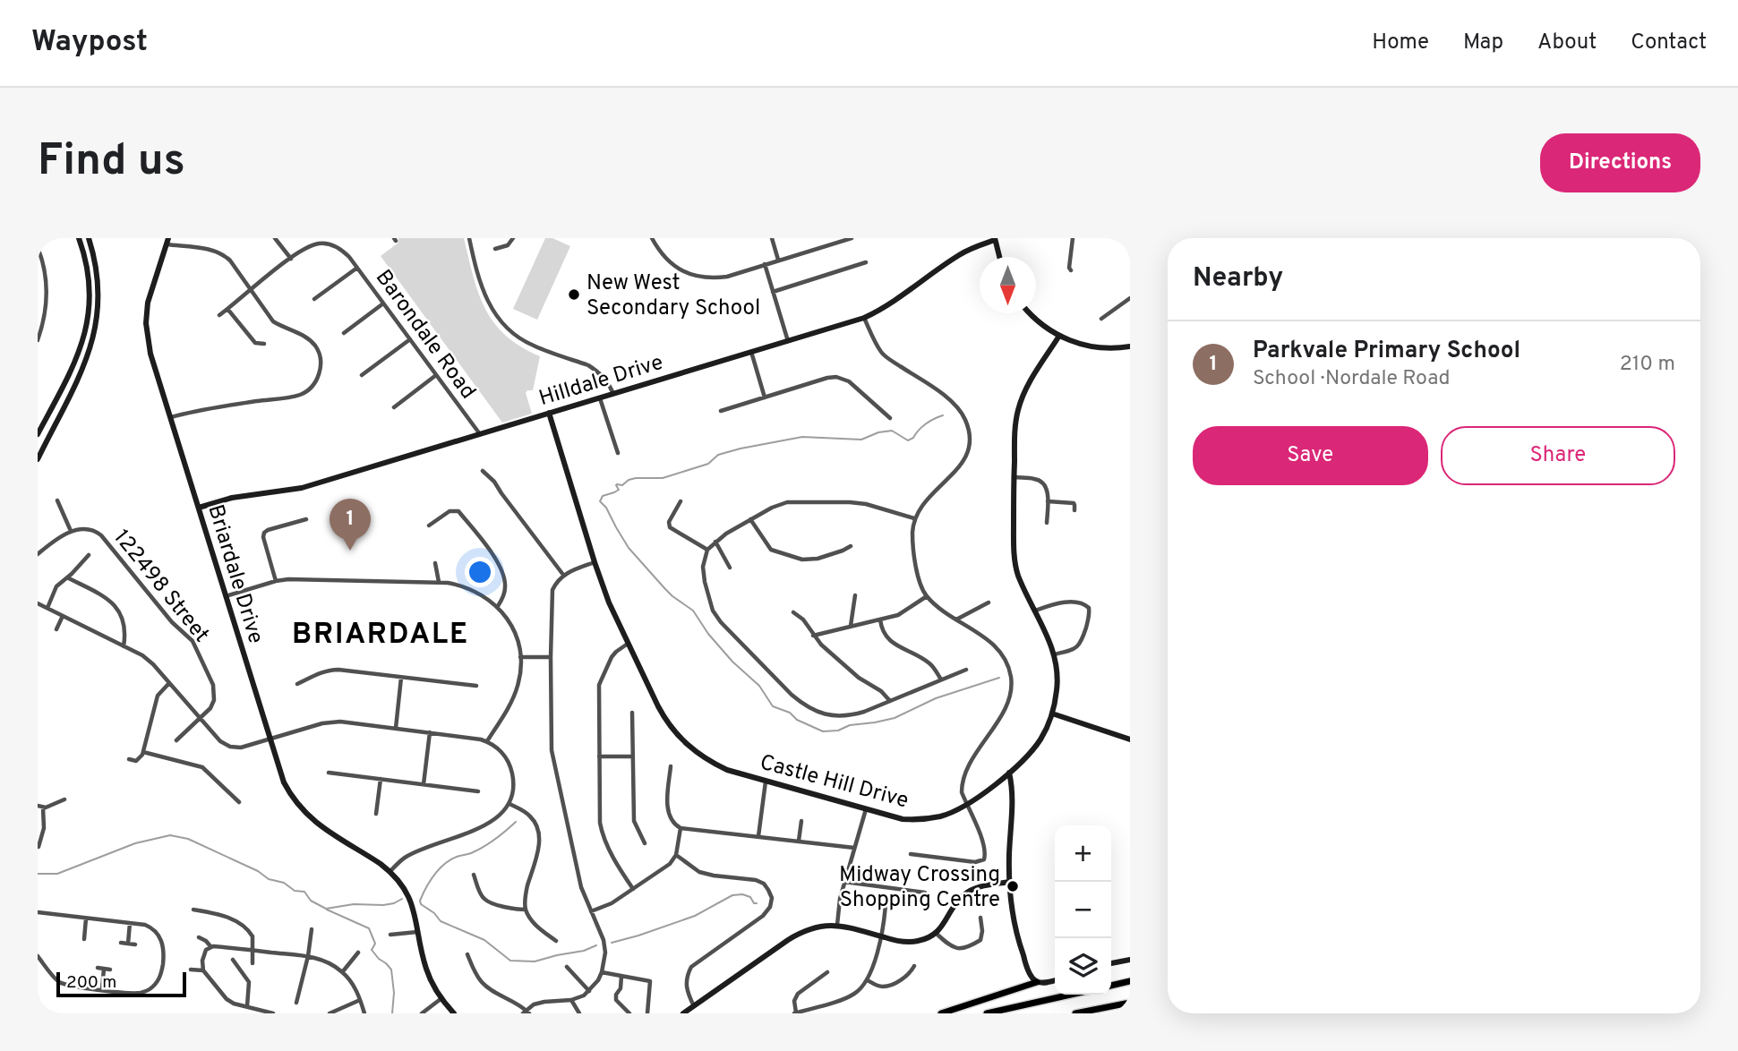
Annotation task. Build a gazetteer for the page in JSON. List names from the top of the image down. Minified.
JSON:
{"streets":{"street":["Barondale Road","Hilldale Drive","Briardale Drive","122498 Street","Castle Hill Drive"]},"crossings":[["Barondale Road","Hilldale Drive"],["Hilldale Drive","Briardale Drive"],["Hilldale Drive","Castle Hill Drive"]],"districts":["BRIARDALE"],"places":["New West Secondary School","Midway Crossing Shopping Centre"],"scale_bar":"200 m","north":"bottom","page":{"header":"Waypost","nav":["Home","Map","About","Contact"],"buttons":["Directions",["Save","Share"]],"title":"Find us","heading":"Nearby","list":[{"mark":"1","name":"Parkvale Primary School","note":"School · Nordale Road","value":"210 m"}],"pins":"1","map_buttons":["+","−"],"scale":"200 m"}}
